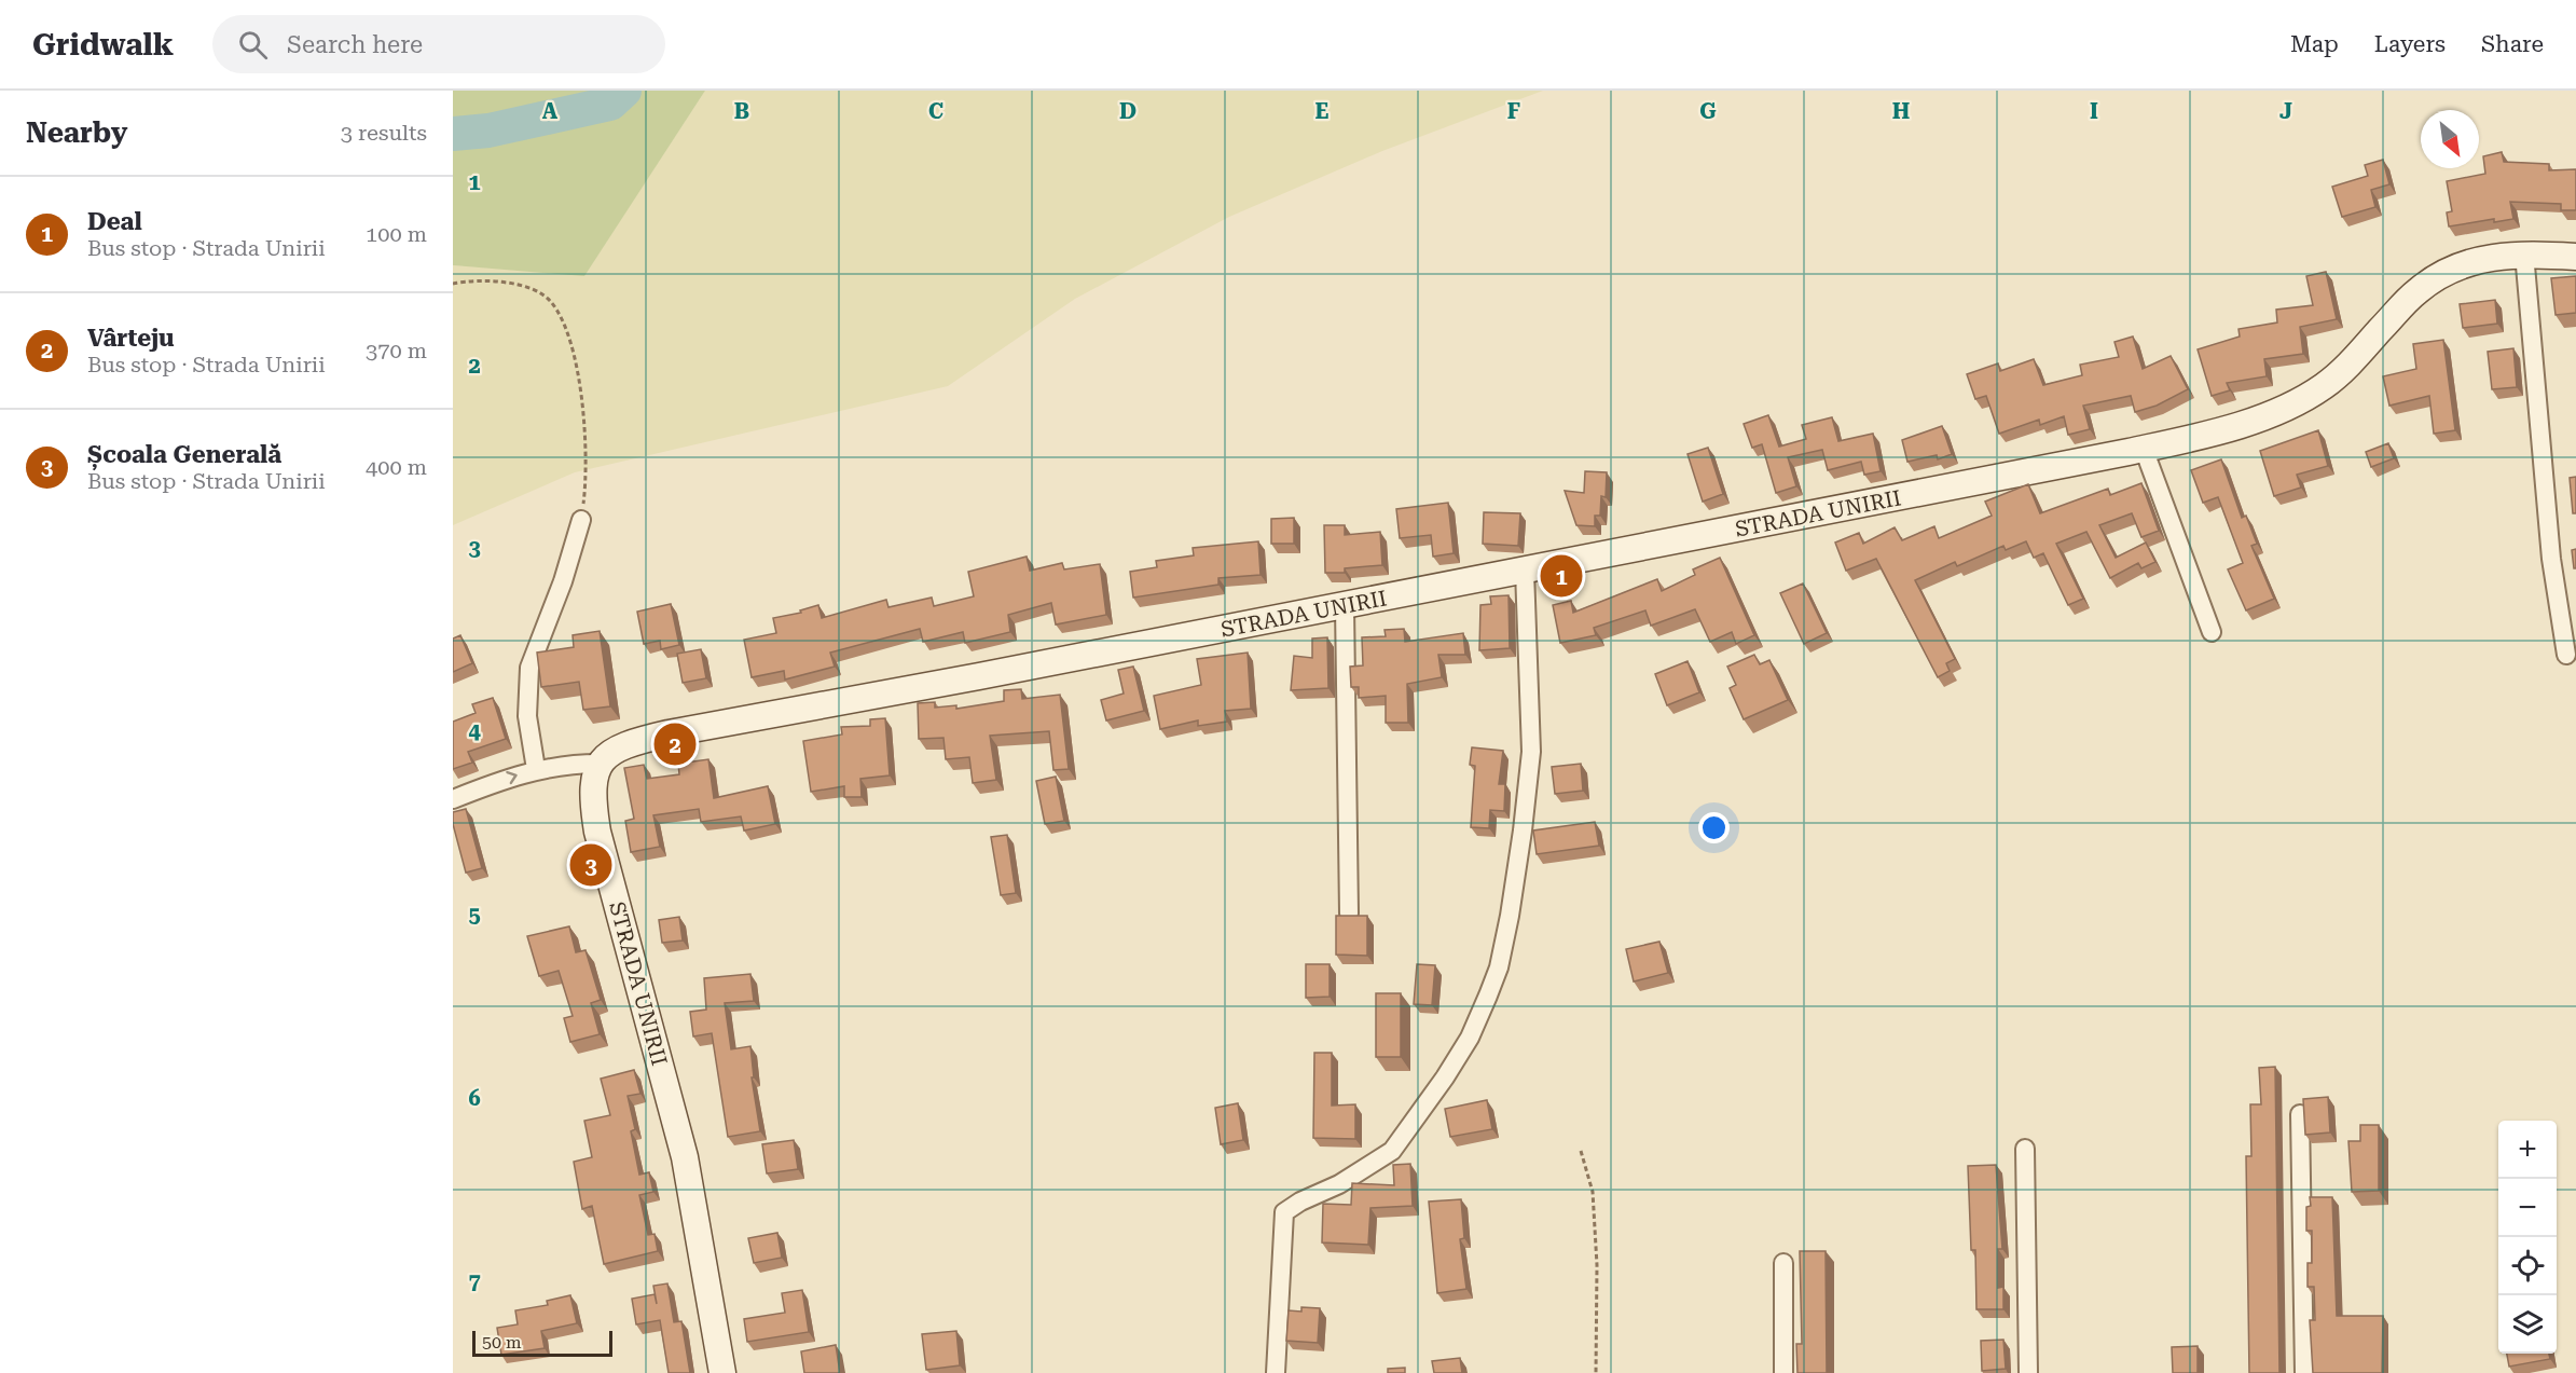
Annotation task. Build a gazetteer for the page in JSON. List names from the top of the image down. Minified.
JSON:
{"streets":{"main road":["STRADA UNIRII"]},"scale_bar":"50 m","north":"bottom right","page":{"header":"Gridwalk","search":"Search here","nav":["Map","Layers","Share"],"heading":["Nearby","3 results"],"list":[{"mark":"1","name":"Deal","note":"Bus stop · Strada Unirii","value":"100 m"},{"mark":"2","name":"Vârteju","note":"Bus stop · Strada Unirii","value":"370 m"},{"mark":"3","name":"Școala Generală","note":"Bus stop · Strada Unirii","value":"400 m"}],"pins":["1","2","3"],"map_buttons":["+","−"],"scale":"50 m"},"grid":{"columns":["A","B","C","D","E","F","G","H","I","J"],"rows":["1","2","3","4","5","6","7"]}}
